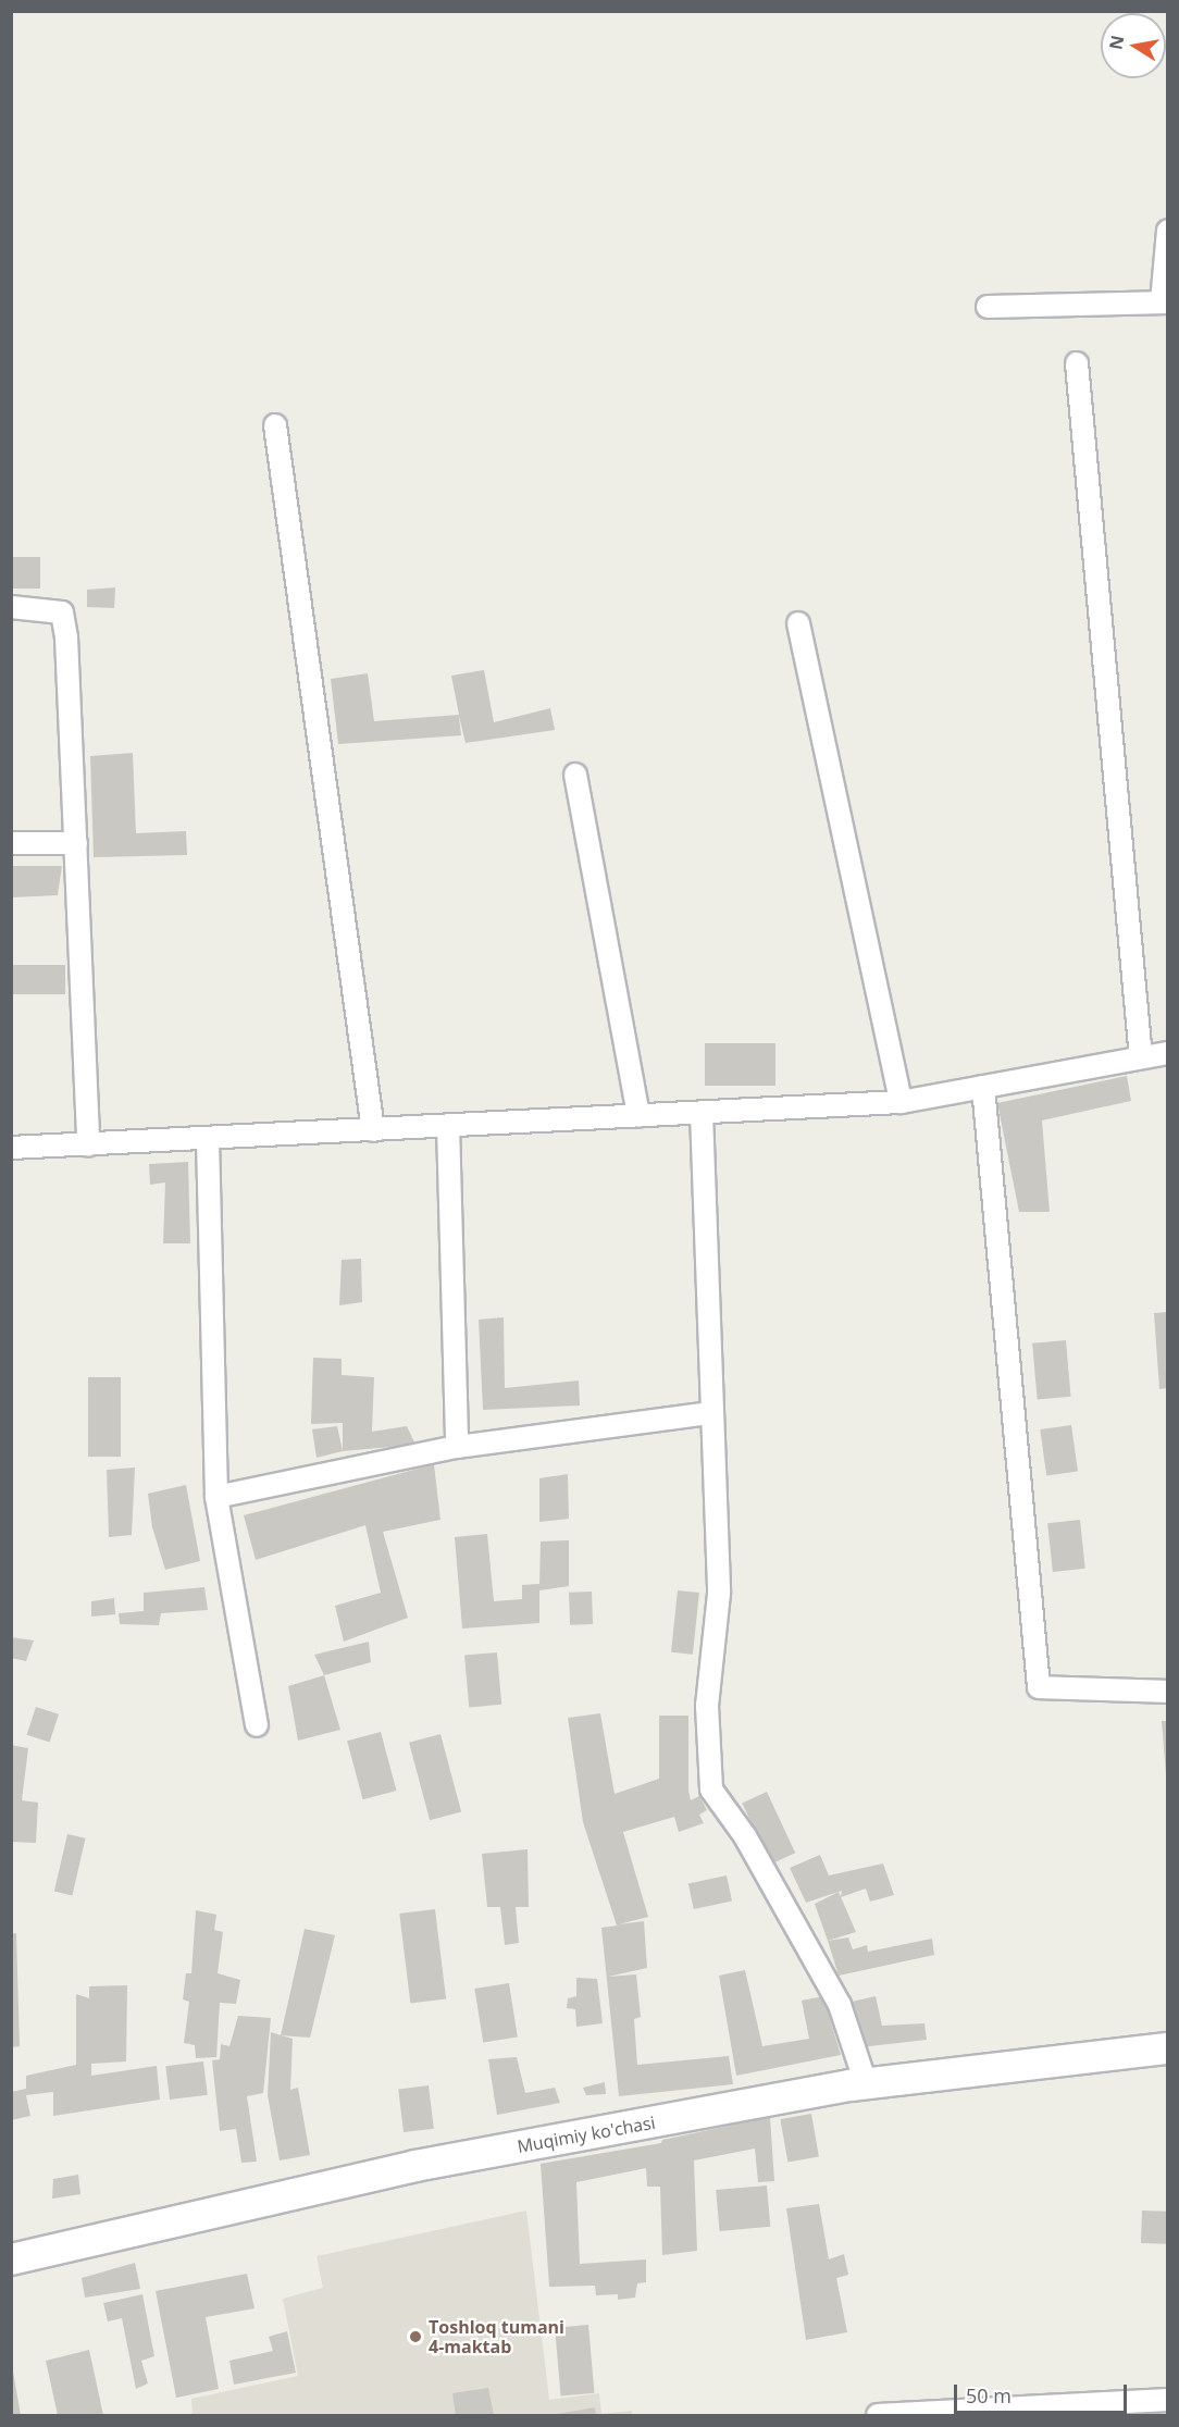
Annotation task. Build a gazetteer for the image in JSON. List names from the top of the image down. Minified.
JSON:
{"streets":{"street":["Muqimiy ko'chasi"]},"places":["Toshloq tumani 4-maktab"],"scale_bar":"50 m","north":"left"}
